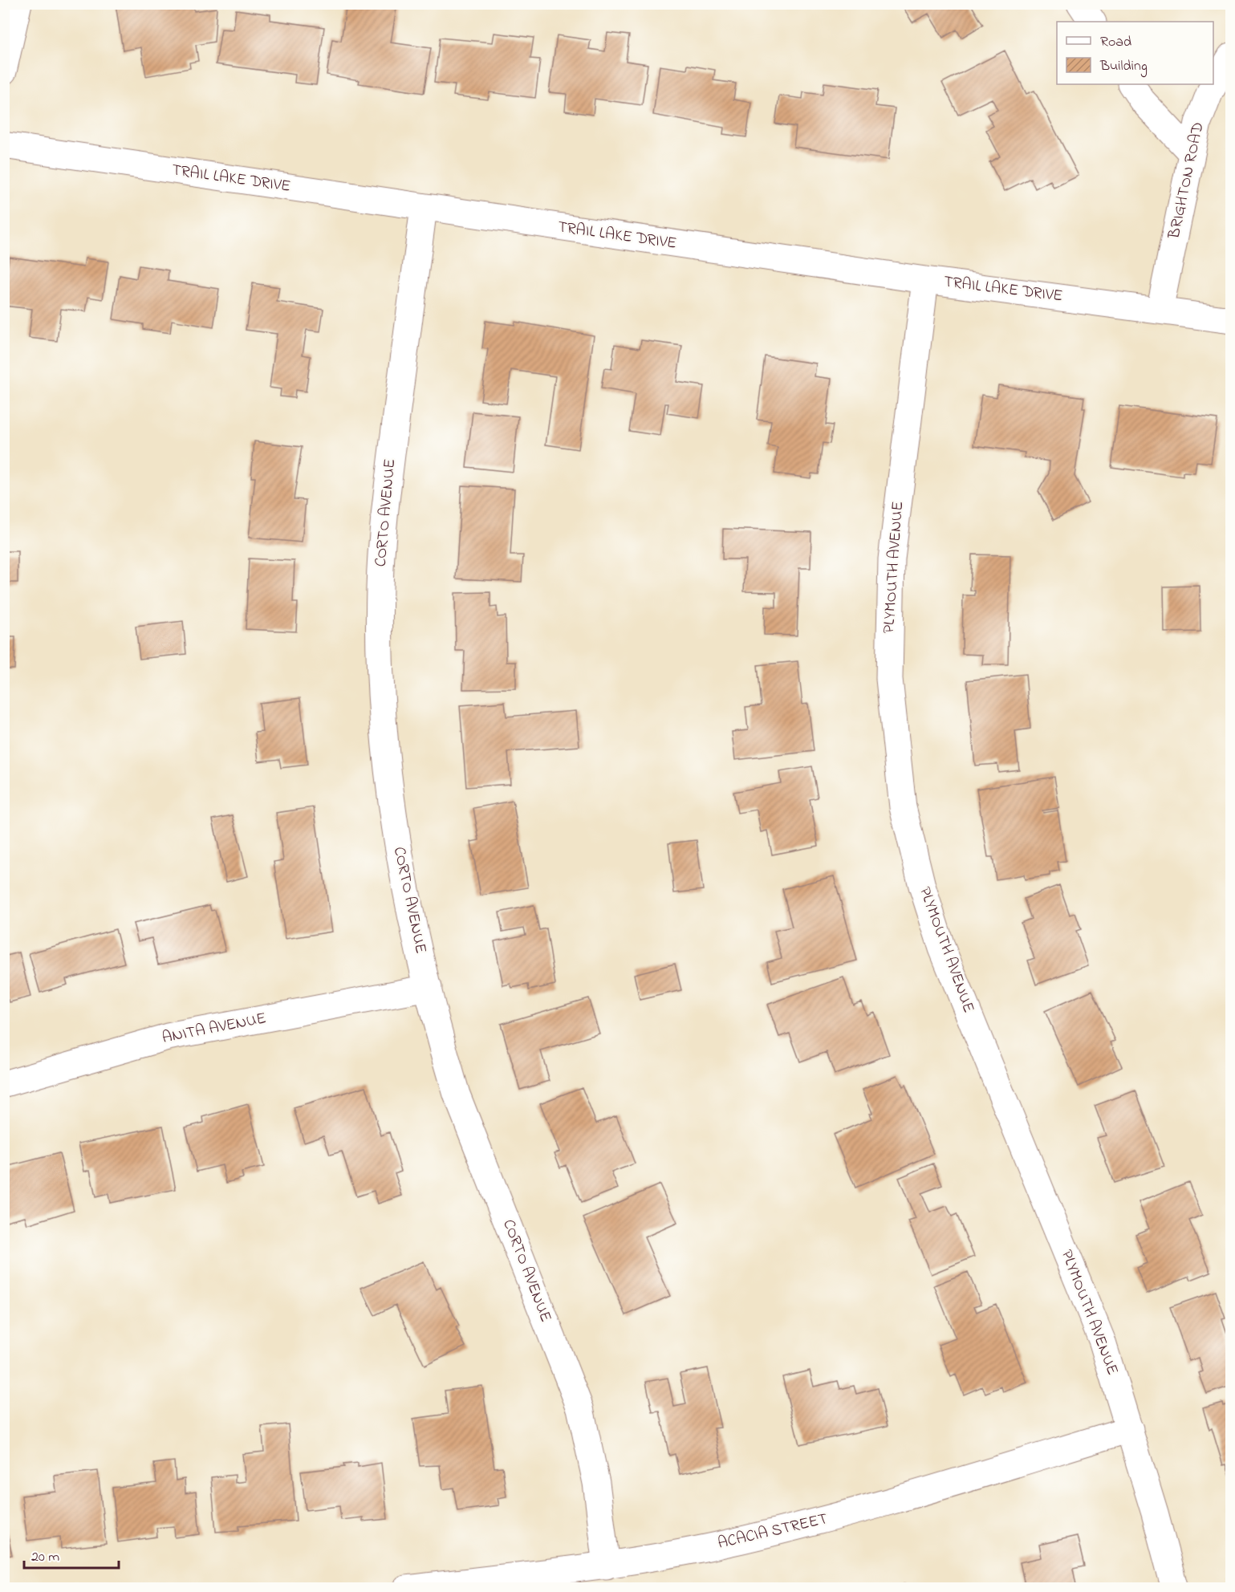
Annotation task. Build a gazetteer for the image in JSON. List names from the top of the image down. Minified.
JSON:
{"streets":{"street":["TRAIL LAKE DRIVE","BRIGHTON ROAD","CORTO AVENUE","PLYMOUTH AVENUE","ANITA AVENUE","ACACIA STREET"]},"crossings":[["TRAIL LAKE DRIVE","BRIGHTON ROAD"],["TRAIL LAKE DRIVE","CORTO AVENUE"],["TRAIL LAKE DRIVE","PLYMOUTH AVENUE"],["CORTO AVENUE","ANITA AVENUE"],["CORTO AVENUE","ACACIA STREET"],["PLYMOUTH AVENUE","ACACIA STREET"]],"legend":["Road","Building"],"scale_bar":"20 m"}
